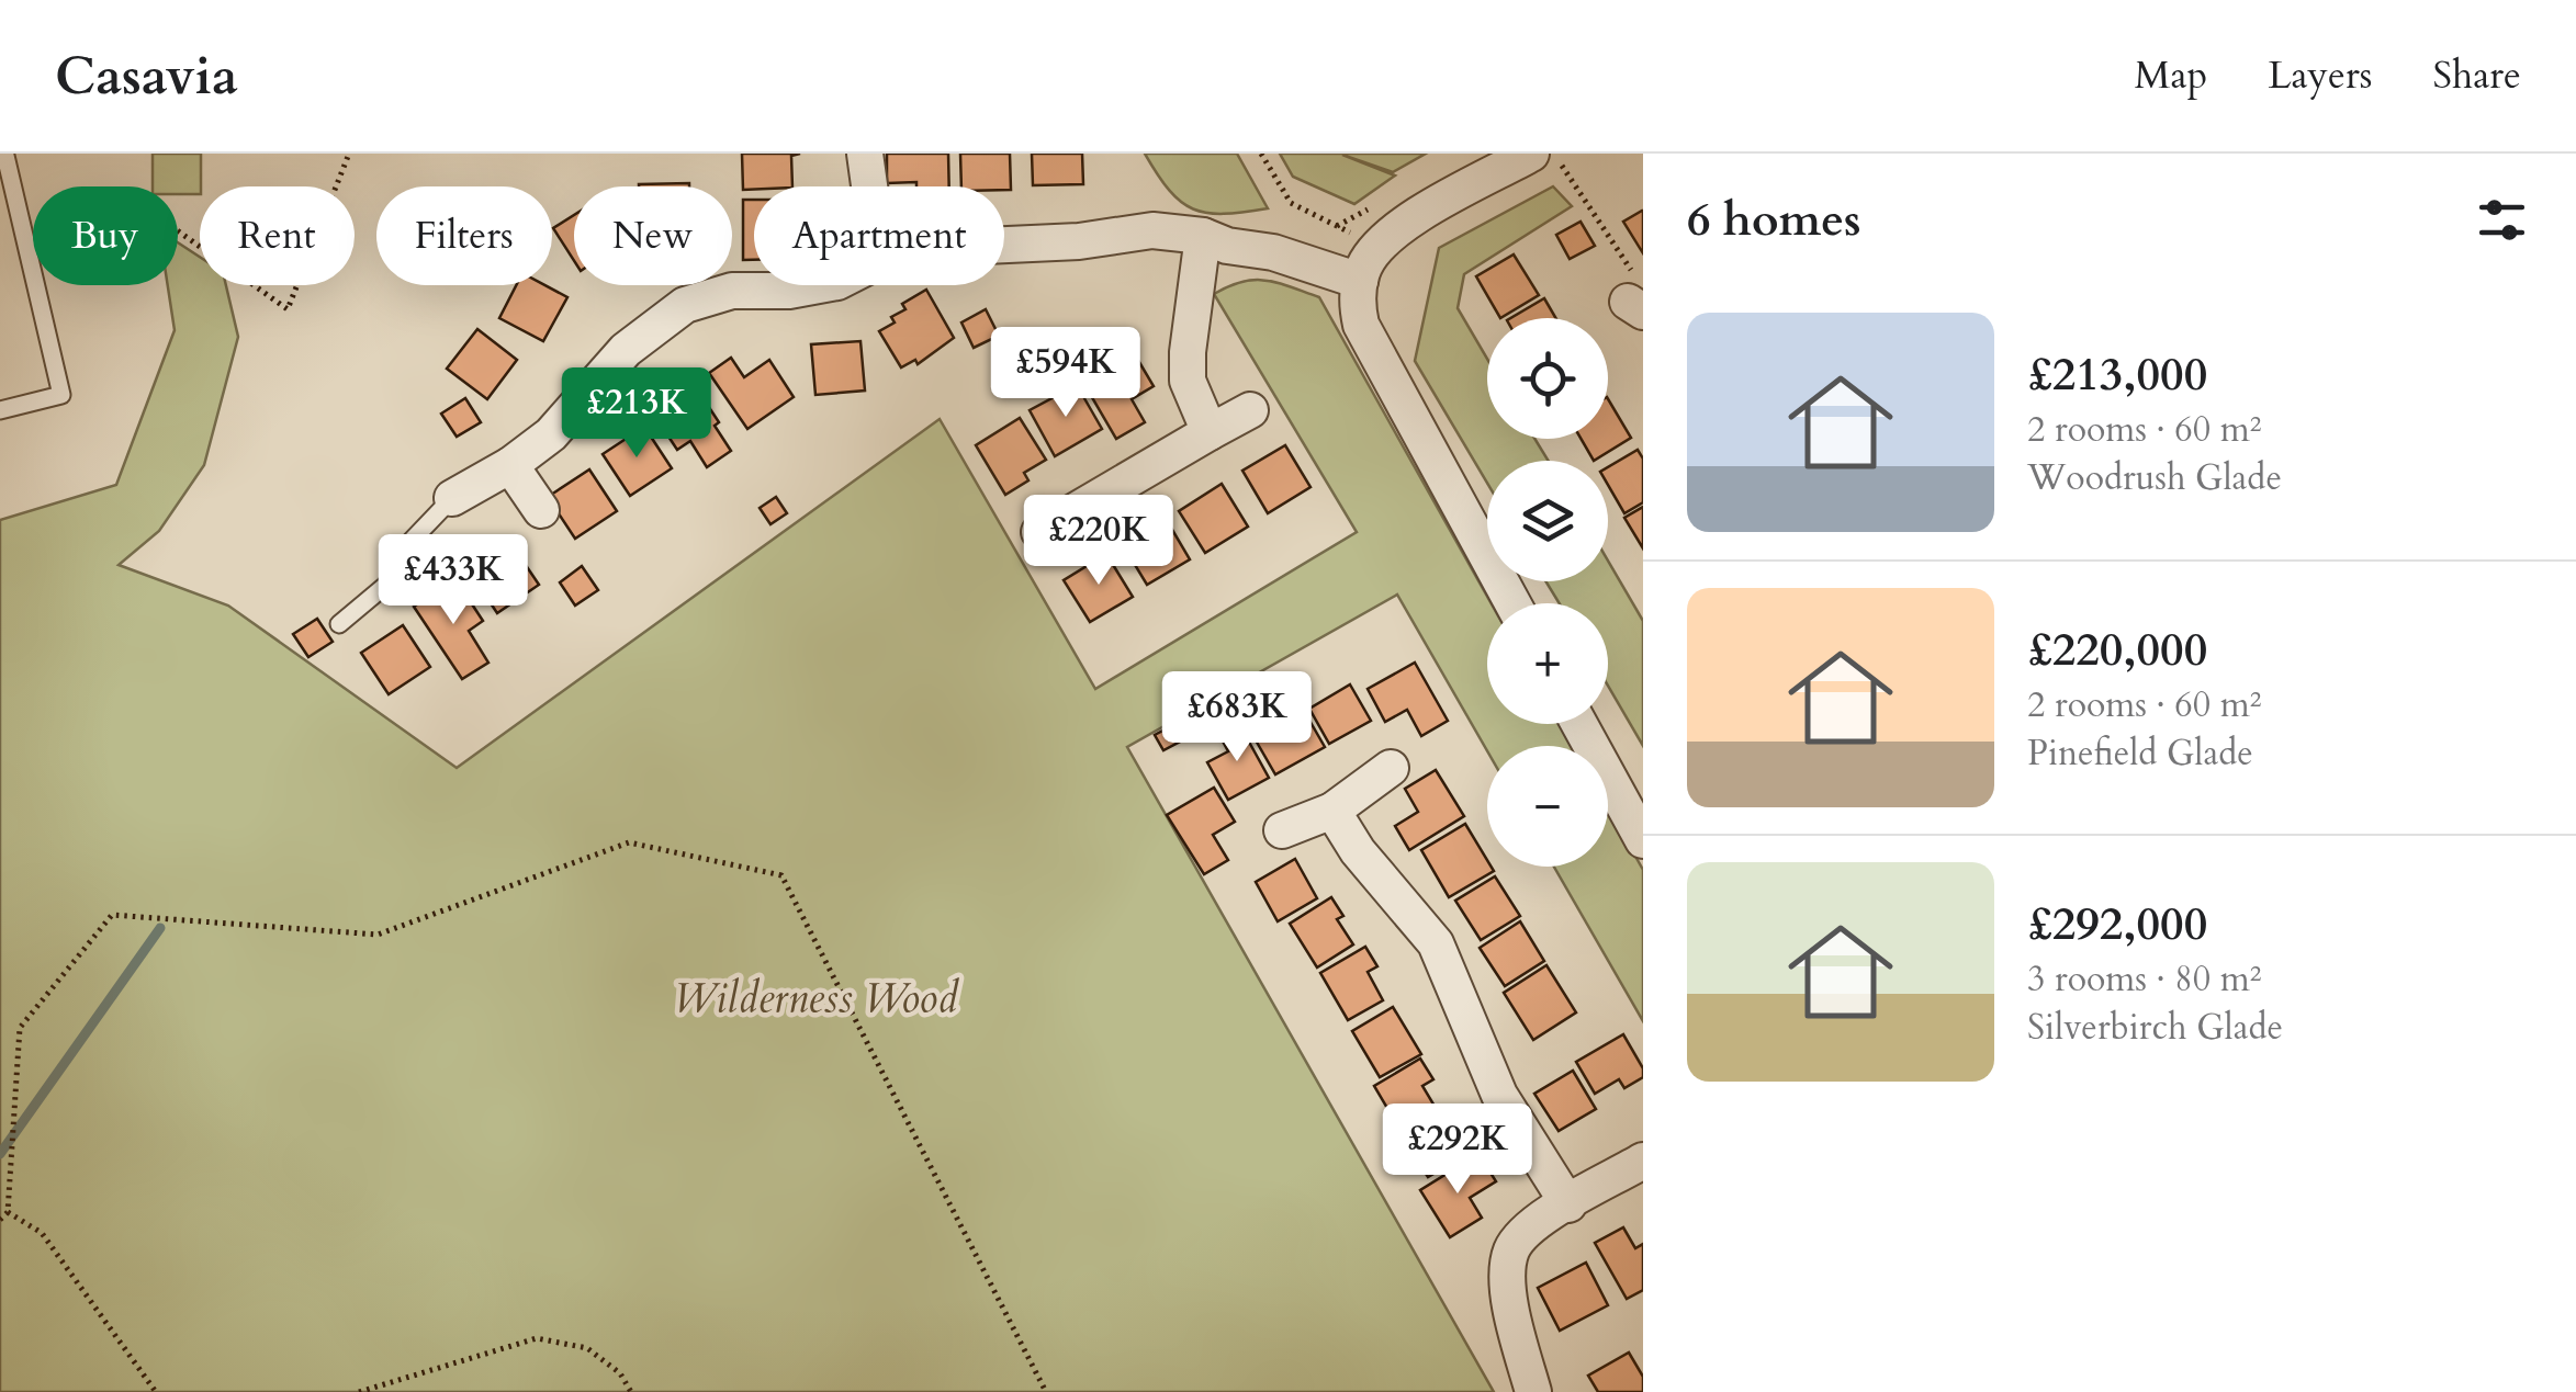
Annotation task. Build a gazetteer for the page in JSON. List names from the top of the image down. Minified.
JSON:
{"parks":["Wilderness Wood"],"page":{"header":"Casavia","nav":["Map","Layers","Share"],"heading":"6 homes","chip":["Buy","Rent","Filters","New","Apartment"],"list":[{"name":"£213,000","note":"2 rooms · 60 m² · Woodrush Glade"},{"name":"£220,000","note":"2 rooms · 60 m² · Pinefield Glade"},{"name":"£292,000","note":"3 rooms · 80 m² · Silverbirch Glade"}],"map_buttons":["+","−"],"price":["£594K","£213K","£220K","£433K","£683K","£292K"]}}
